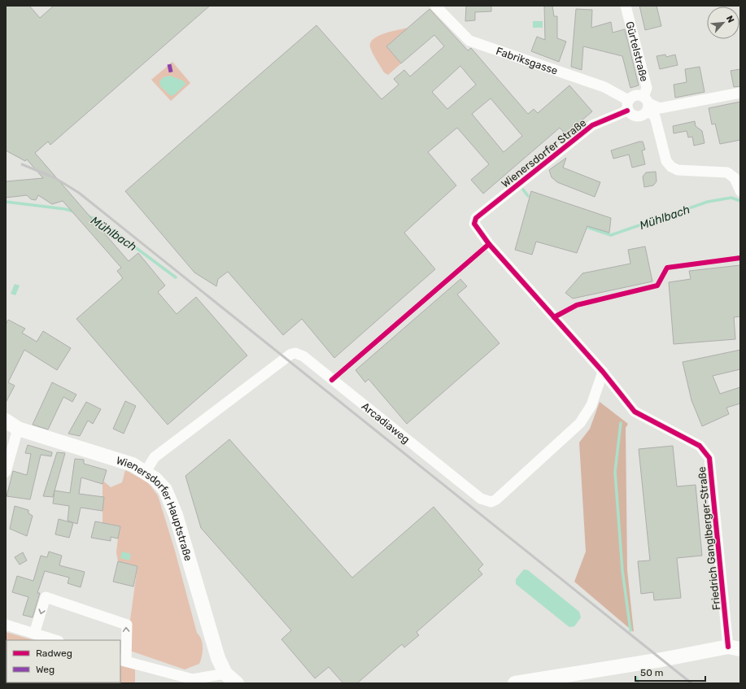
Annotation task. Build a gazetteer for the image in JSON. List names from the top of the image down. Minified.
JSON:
{"streets":{"street":["Gürtelstraße","Fabriksgasse","Wienersdorfer Straße","Arcadiaweg","Wienersdorfer Hauptstraße","Friedrich Ganglberger-Straße"]},"crossings":[["Gürtelstraße","Fabriksgasse"],["Gürtelstraße","Wienersdorfer Straße"],["Fabriksgasse","Wienersdorfer Straße"],["Wienersdorfer Straße","Friedrich Ganglberger-Straße"],["Arcadiaweg","Wienersdorfer Hauptstraße"],["Arcadiaweg","Friedrich Ganglberger-Straße"]],"water":["Mühlbach"],"legend":["Radweg","Weg"],"scale_bar":"50 m","north":"top right"}
